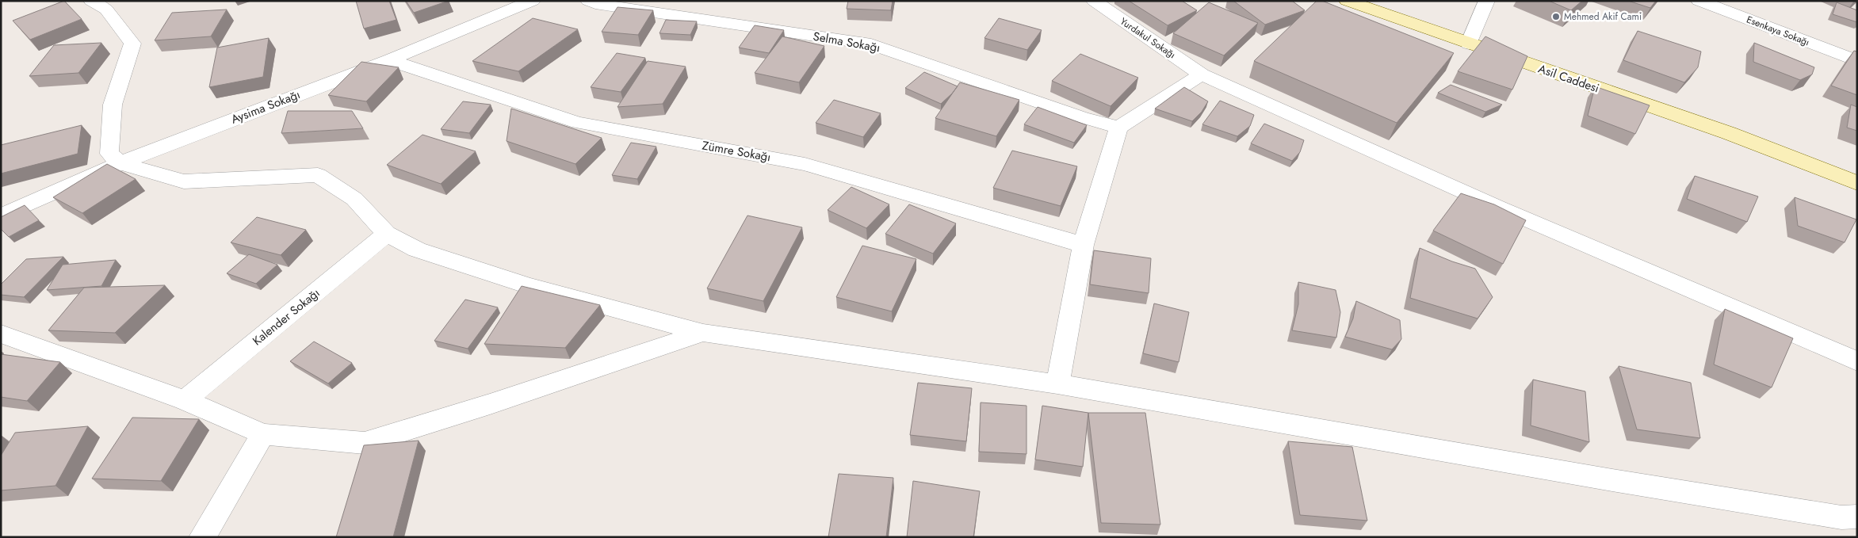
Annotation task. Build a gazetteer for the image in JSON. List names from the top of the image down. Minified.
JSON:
{"streets":{"street":["Esenkaya Sokağı","Yurdakul Sokağı","Selma Sokağı","Asil Caddesi","Aysima Sokağı","Zümre Sokağı","Kalender Sokağı"]},"crossings":[["Aysima Sokağı","Zümre Sokağı"]],"places":["Mehmed Akif Cami"]}
